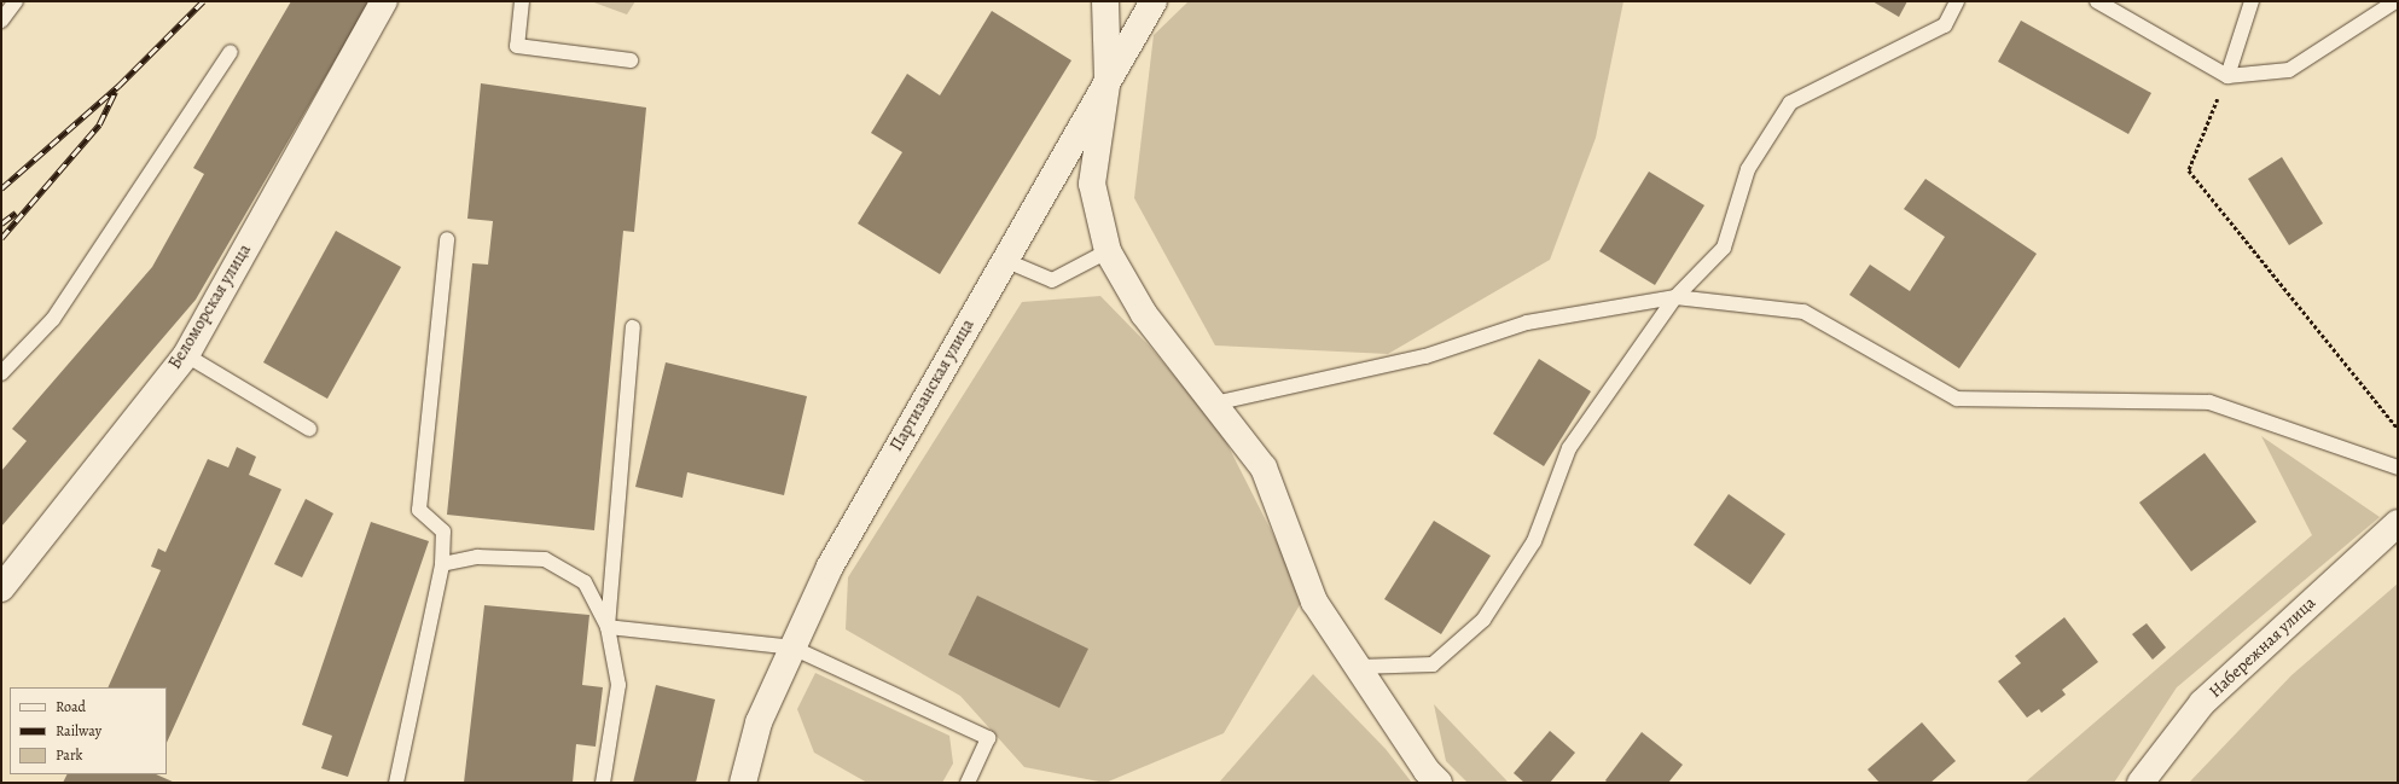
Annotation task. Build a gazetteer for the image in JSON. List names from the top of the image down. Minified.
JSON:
{"streets":{"street":["Беломорская улица","Партизанская улица","Набережная улица"]},"legend":["Road","Railway","Park"]}
